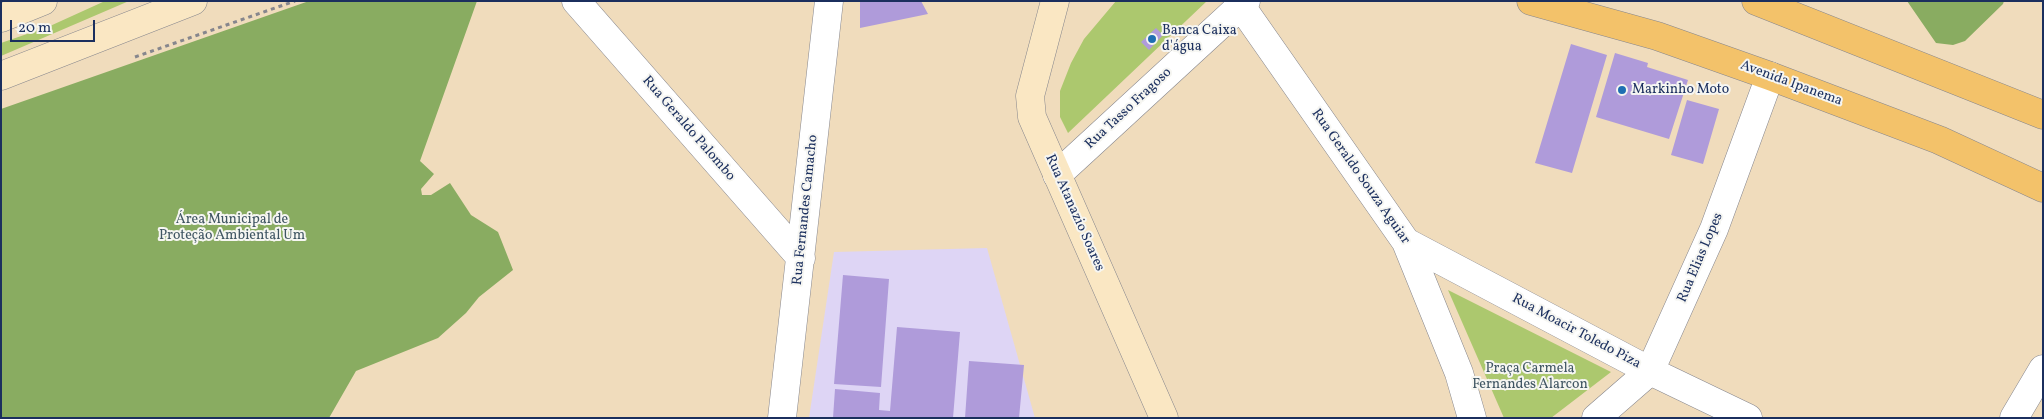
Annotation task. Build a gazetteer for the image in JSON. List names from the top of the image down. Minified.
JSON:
{"streets":{"main road":["Avenida Ipanema","Rua Atanazio Soares"],"street":["Rua Tasso Fragoso","Rua Geraldo Palombo","Rua Geraldo Souza Aguiar","Rua Fernandes Camacho","Rua Elias Lopes","Rua Moacir Toledo Piza"]},"crossings":[["Avenida Ipanema","Rua Elias Lopes"],["Rua Tasso Fragoso","Rua Geraldo Souza Aguiar"],["Rua Tasso Fragoso","Rua Atanazio Soares"],["Rua Geraldo Palombo","Rua Fernandes Camacho"],["Rua Geraldo Souza Aguiar","Rua Moacir Toledo Piza"],["Rua Elias Lopes","Rua Moacir Toledo Piza"]],"parks":["Área Municipal de Proteção Ambiental Um","Praça Carmela Fernandes Alarcon"],"places":["Banca Caixa d'água","Markinho Moto"],"scale_bar":"20 m"}
